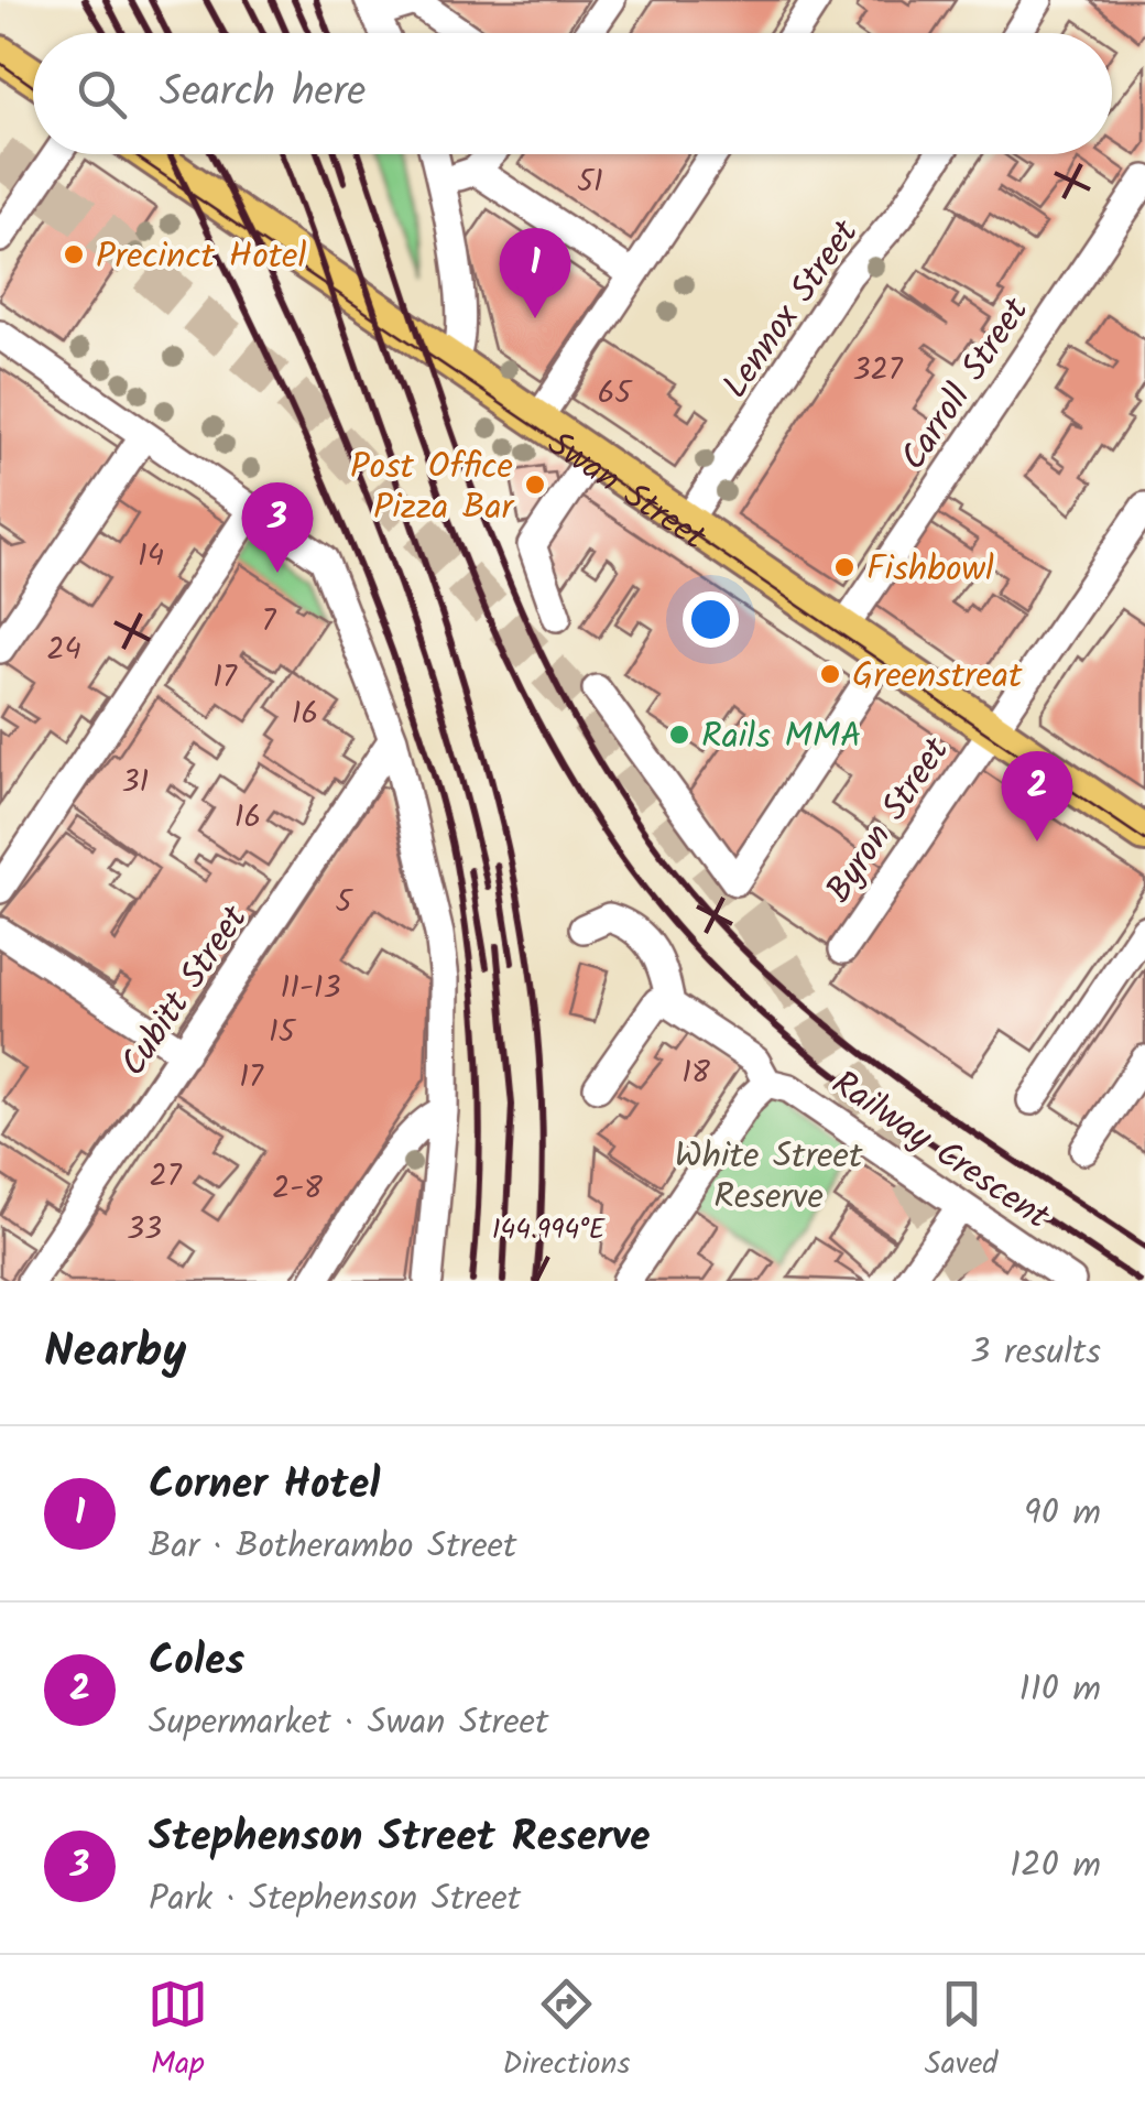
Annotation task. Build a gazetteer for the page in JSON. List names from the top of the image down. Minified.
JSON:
{"streets":{"main road":["Swan Street"],"street":["Lennox Street","Carroll Street","Byron Street","Cubitt Street","Railway Crescent"]},"crossings":[["Lennox Street","Swan Street"],["Carroll Street","Swan Street"],["Swan Street","Byron Street"]],"parks":["White Street Reserve"],"places":["Precinct Hotel","Post Office Pizza Bar","Fishbowl","Greenstreat","Rails MMA"],"house_numbers":["51","327","65","14","7","24","17","16","31","16","5","11-13","15","18","17","27","2-8","33"],"page":{"search":"Search here","pins":["1","3","2"],"heading":["Nearby","3 results"],"list":[{"mark":"1","name":"Corner Hotel","note":"Bar · Botherambo Street","value":"90 m"},{"mark":"2","name":"Coles","note":"Supermarket · Swan Street","value":"110 m"},{"mark":"3","name":"Stephenson Street Reserve","note":"Park · Stephenson Street","value":"120 m"}],"nav":["Map","Directions","Saved"]},"coordinates":["144.994°E"]}
